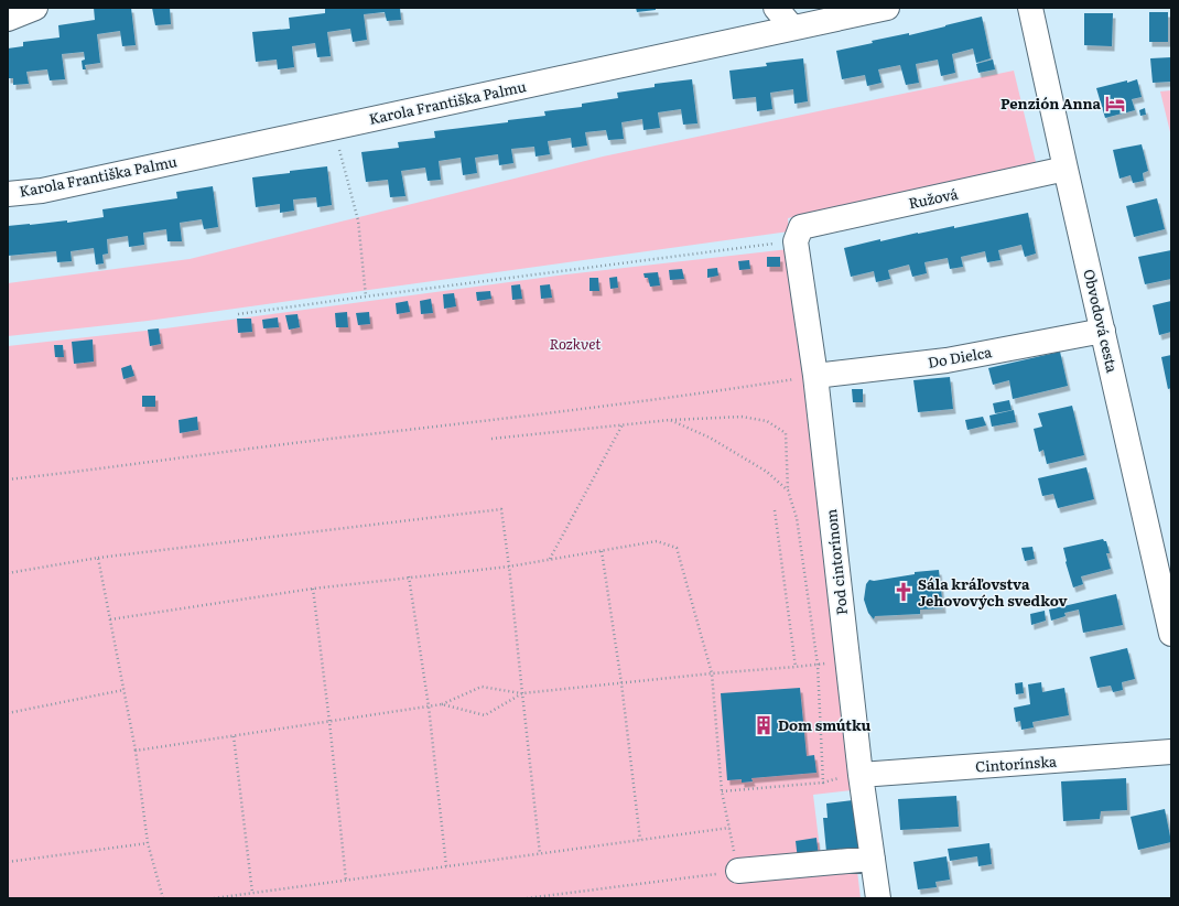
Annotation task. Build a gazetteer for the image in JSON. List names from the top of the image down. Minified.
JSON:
{"streets":{"street":["Karola Františka Palmu","Ružová","Obvodová cesta","Do Dielca","Pod cintorínom","Cintorínska"]},"crossings":[["Ružová","Obvodová cesta"],["Ružová","Pod cintorínom"],["Obvodová cesta","Do Dielca"],["Do Dielca","Pod cintorínom"],["Pod cintorínom","Cintorínska"]],"parks":["Rozkvet"],"places":{"hotel":["Penzión Anna"],"church":["Sála kráľovstva Jehovových svedkov"],"building":["Dom smútku"]}}
